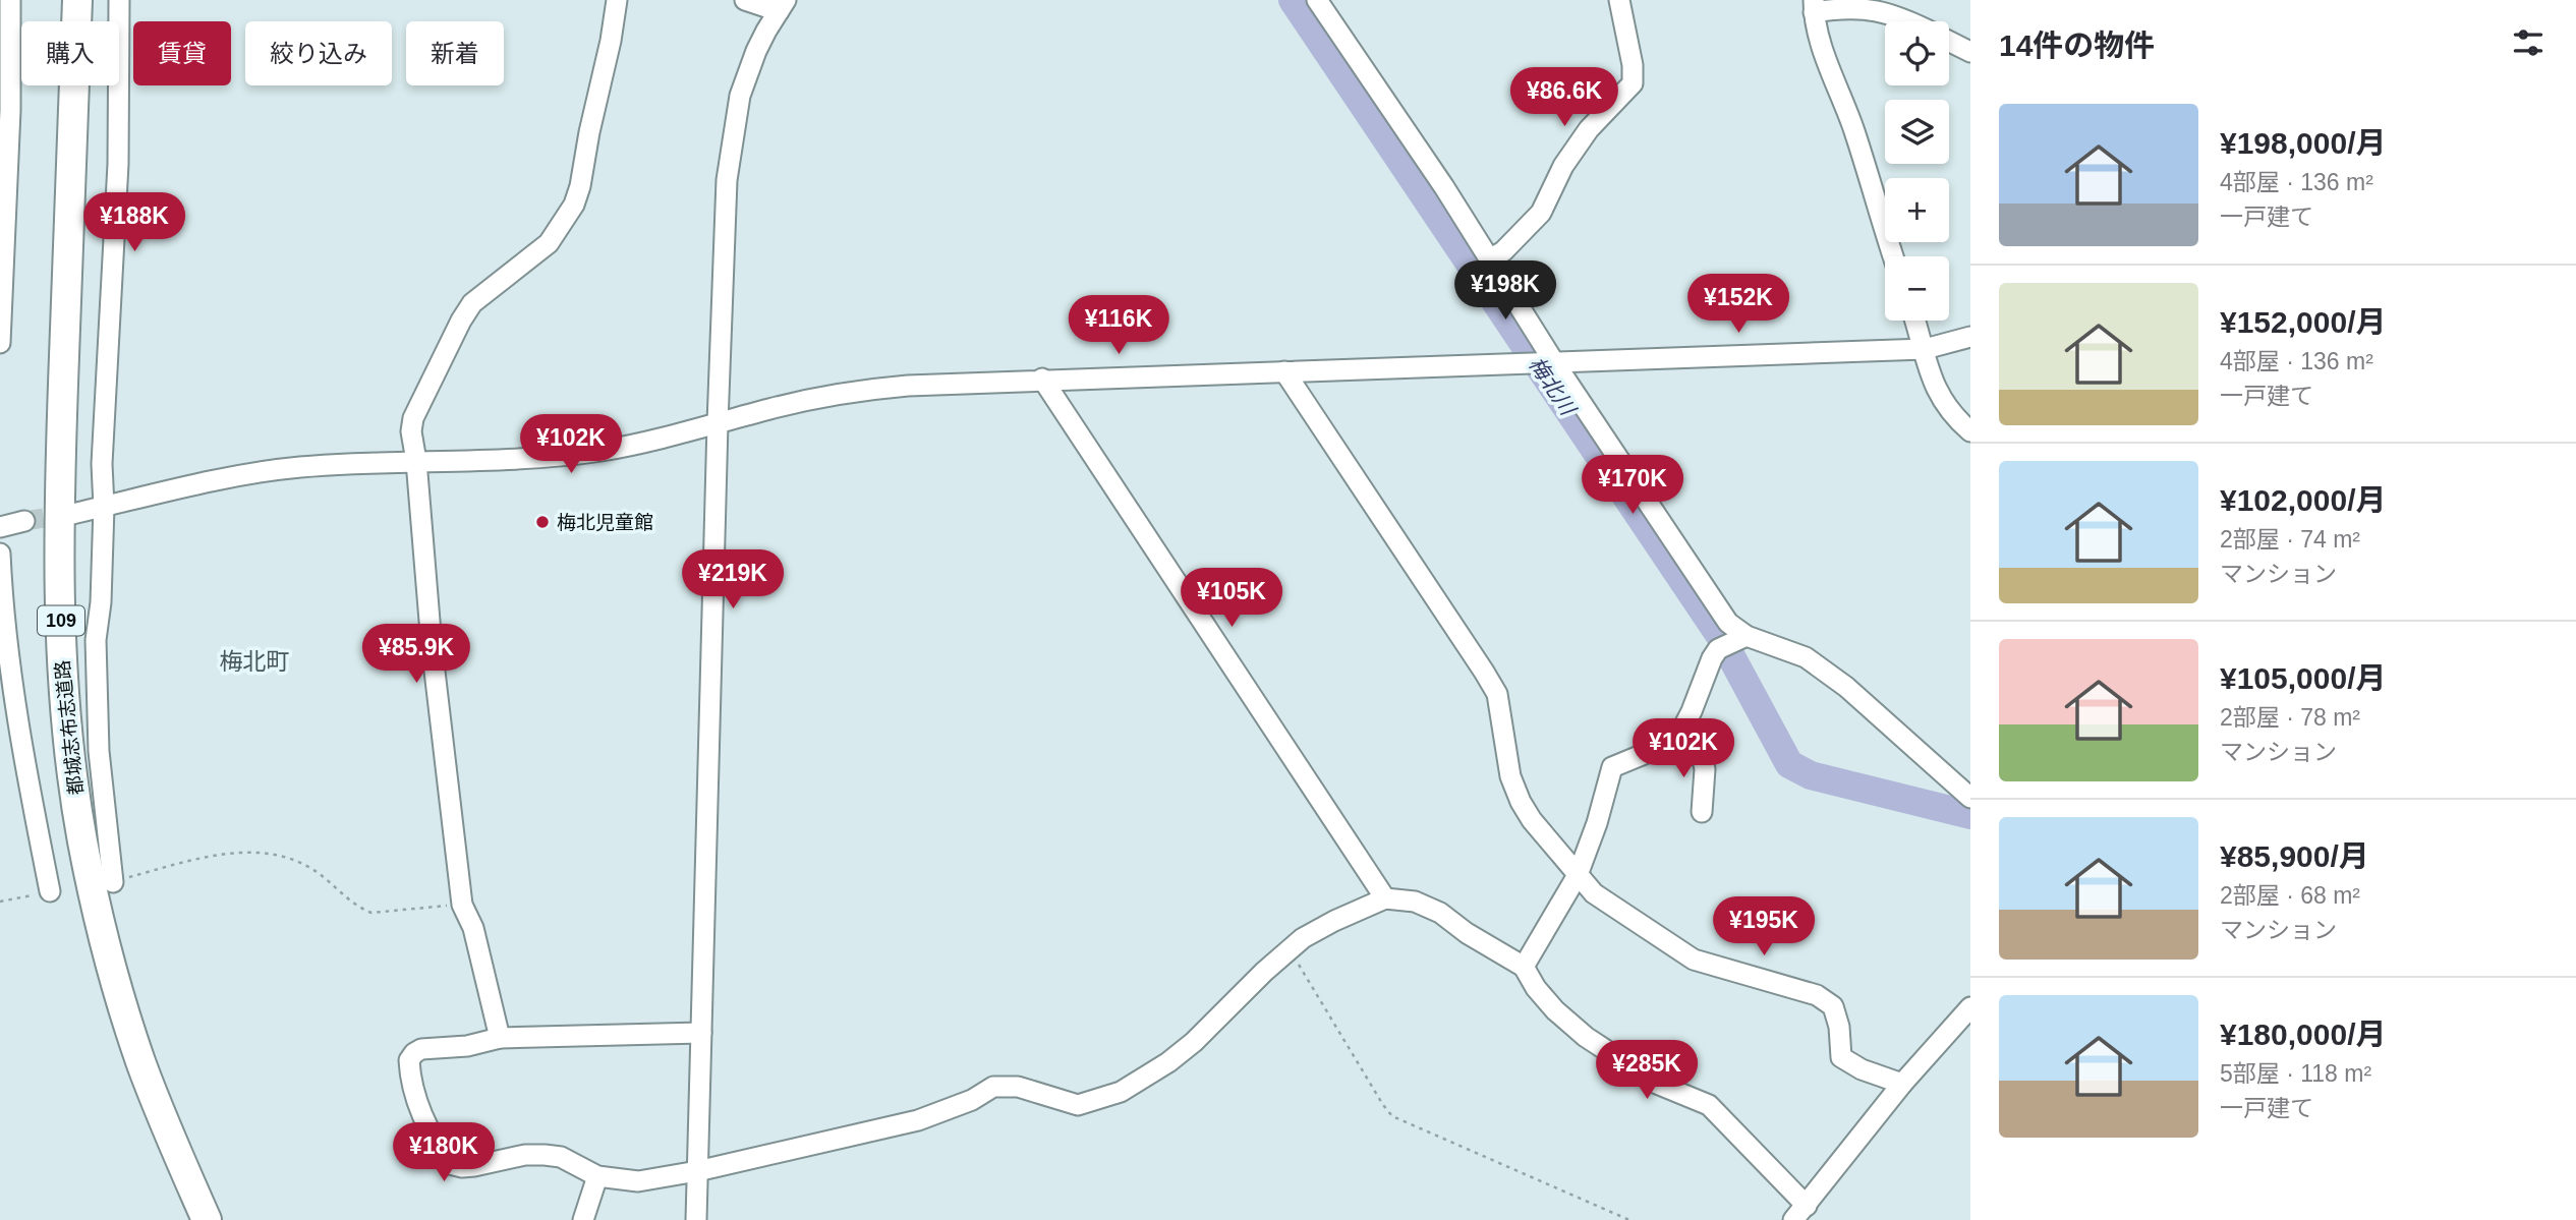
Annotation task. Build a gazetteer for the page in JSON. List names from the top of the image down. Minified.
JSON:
{"streets":{"highway":["109","都城志布志道路"]},"districts":["梅北町"],"water":["梅北川"],"places":["梅北児童館"],"page":{"heading":"14件の物件","map_buttons":["+","−"],"chip":["購入","賃貸","絞り込み","新着"],"price":["¥86.6K","¥188K","¥198K","¥152K","¥116K","¥102K","¥170K","¥219K","¥105K","¥85.9K","¥102K","¥195K","¥285K","¥180K"],"list":[{"name":"¥198,000/月","note":"4部屋 · 136 m² · 一戸建て"},{"name":"¥152,000/月","note":"4部屋 · 136 m² · 一戸建て"},{"name":"¥102,000/月","note":"2部屋 · 74 m² · マンション"},{"name":"¥105,000/月","note":"2部屋 · 78 m² · マンション"},{"name":"¥85,900/月","note":"2部屋 · 68 m² · マンション"},{"name":"¥180,000/月","note":"5部屋 · 118 m² · 一戸建て"}]}}
